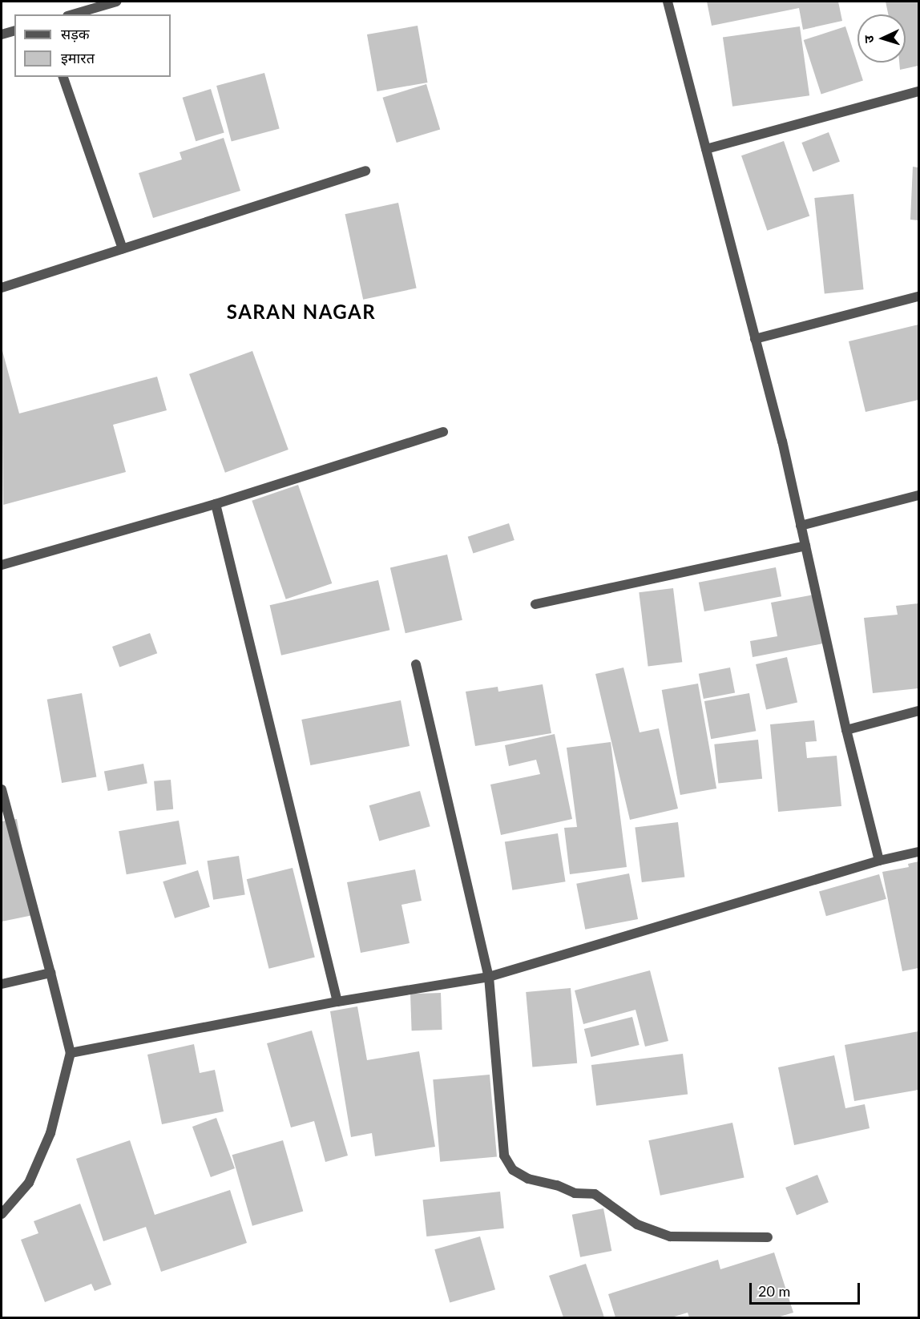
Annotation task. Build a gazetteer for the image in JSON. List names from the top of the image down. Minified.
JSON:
{"districts":["SARAN NAGAR"],"legend":["सड़क","इमारत"],"scale_bar":"20 m","north":"left"}
